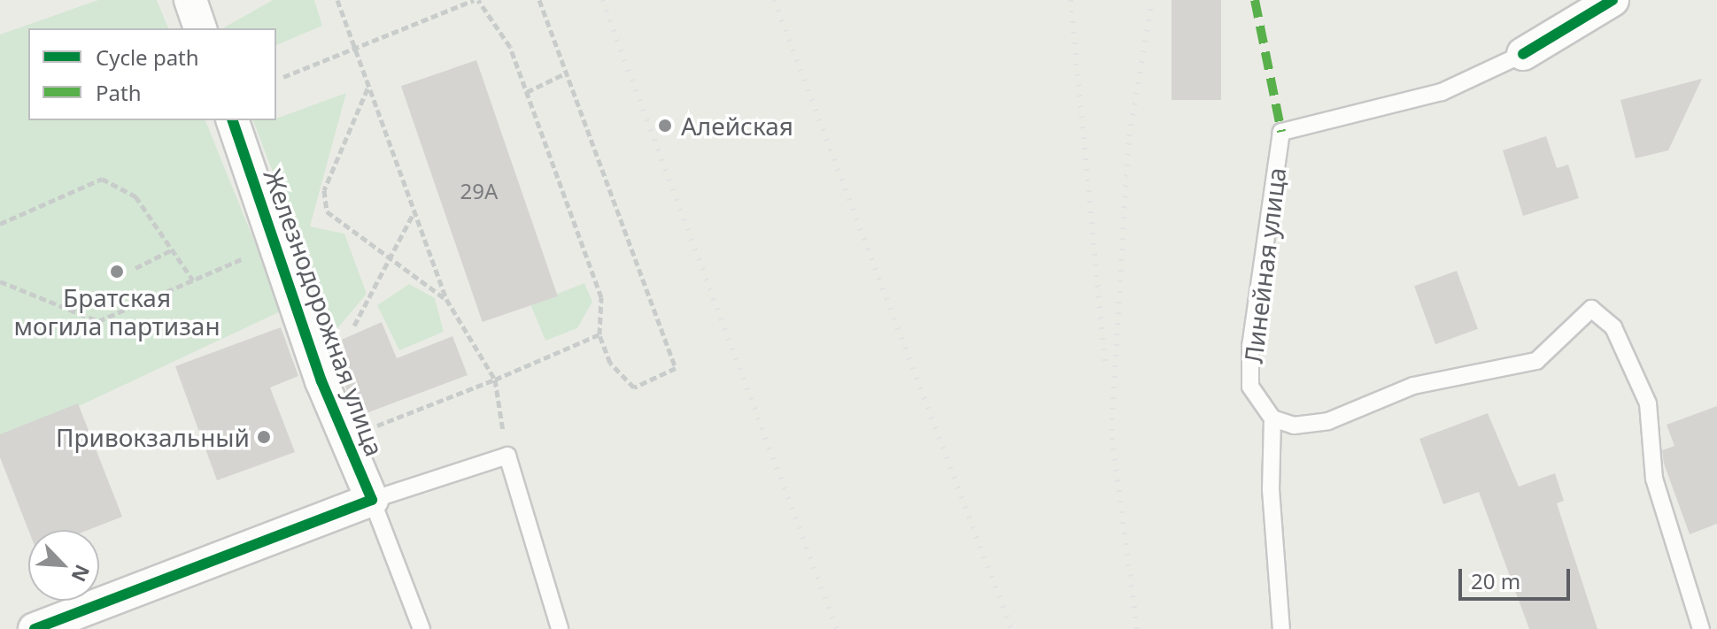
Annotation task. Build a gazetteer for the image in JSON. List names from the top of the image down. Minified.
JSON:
{"streets":{"street":["Железнодорожная улица"],"lane":["Линейная улица"]},"places":["Алейская","Братская могила партизан","Привокзальный"],"house_numbers":["29А"],"legend":["Cycle path","Path"],"scale_bar":"20 m","north":"bottom right"}
